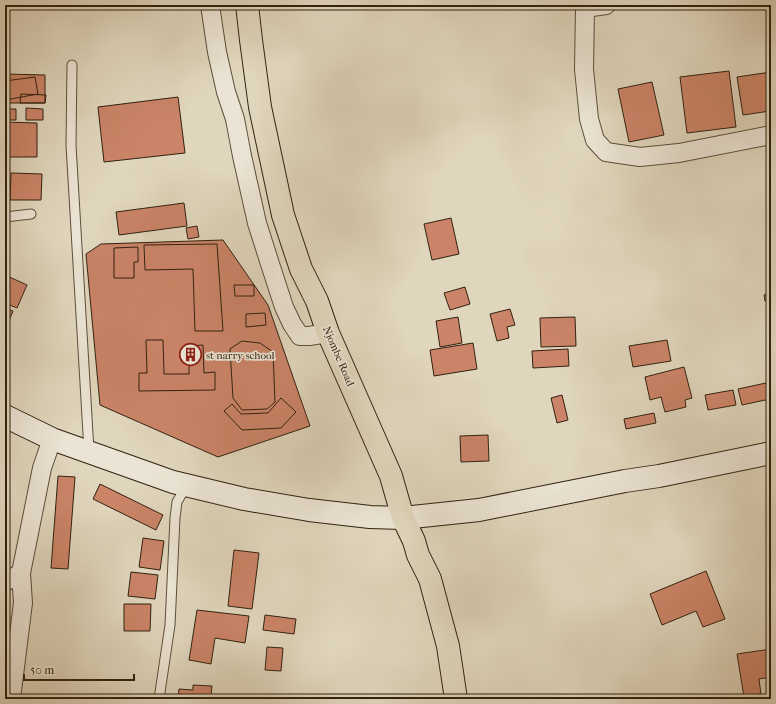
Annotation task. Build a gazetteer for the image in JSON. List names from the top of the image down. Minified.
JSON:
{"streets":{"highway":["Njombe Road"]},"places":{"building":["st narry school"]},"scale_bar":"50 m"}
